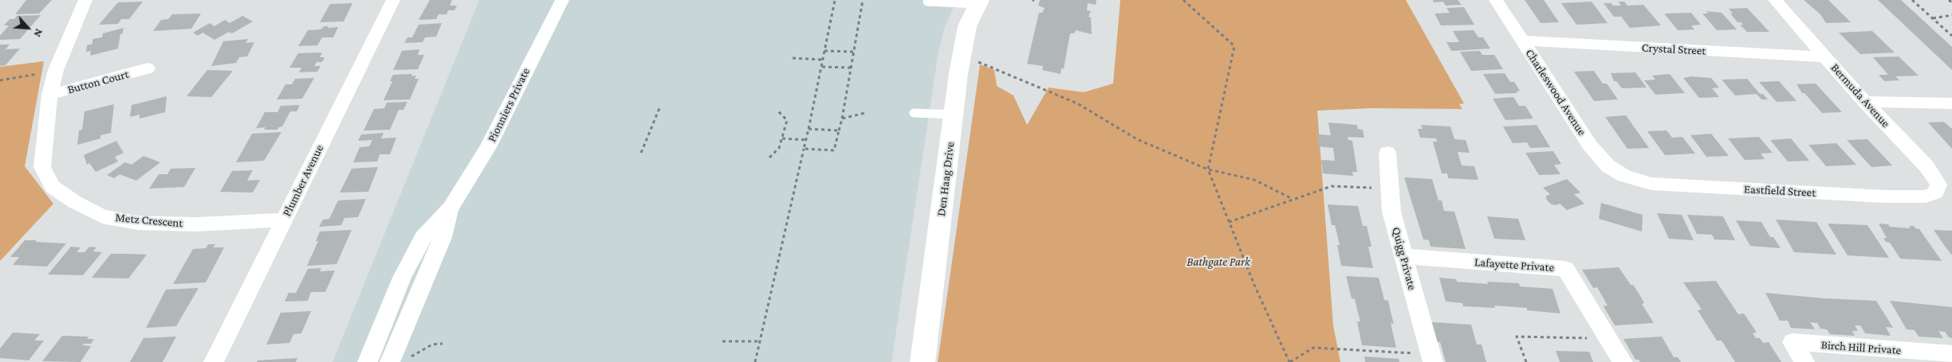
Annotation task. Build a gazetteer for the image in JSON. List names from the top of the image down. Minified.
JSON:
{"streets":{"street":["Crystal Street","Button Court","Charleswood Avenue","Bermuda Avenue","Pionniers Private","Den Haag Drive","Plumber Avenue","Eastfield Street","Metz Crescent","Quigg Private","Lafayette Private","Birch Hill Private"]},"crossings":[["Crystal Street","Charleswood Avenue"],["Crystal Street","Bermuda Avenue"],["Button Court","Metz Crescent"],["Charleswood Avenue","Eastfield Street"],["Bermuda Avenue","Eastfield Street"],["Plumber Avenue","Metz Crescent"],["Quigg Private","Lafayette Private"]],"parks":["Bathgate Park"],"north":"bottom right"}
